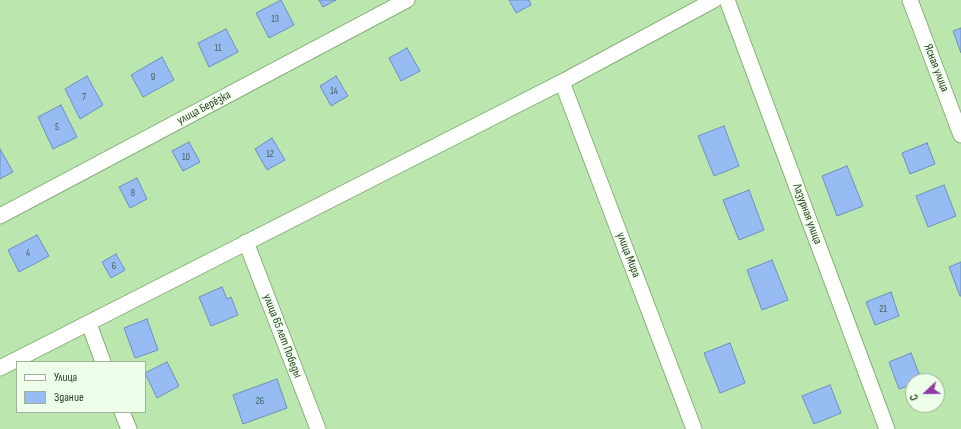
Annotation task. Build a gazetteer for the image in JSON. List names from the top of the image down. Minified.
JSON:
{"streets":{"street":["Ясная улица","улица Берёзка","Лазурная улица","улица Мира","улица 65 лет Победы"]},"house_numbers":["13","11","9","14","7","5","12","10","8","4","6","21","26"],"legend":["Улица","Здание"],"north":"left"}
